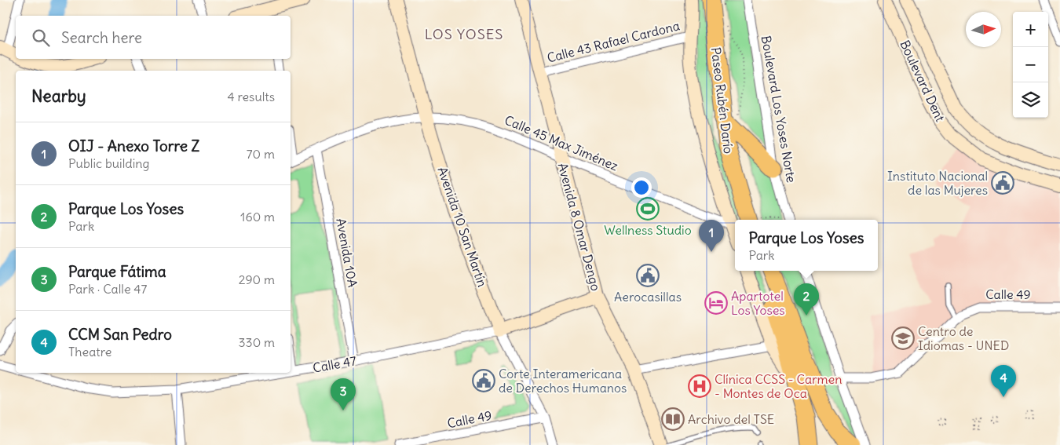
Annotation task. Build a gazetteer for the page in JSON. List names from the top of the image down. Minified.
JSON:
{"streets":{"highway":["Paseo Rubén Darío"],"street":["Calle 43 Rafael Cardona","Boulevard Dent","Boulevard Los Yoses Norte","Calle 45 Max Jiménez","Avenida 10 San Martín","Avenida 8 Omar Dengo","Avenida 10A","Calle 49","Calle 47"]},"crossings":[["Calle 43 Rafael Cardona","Avenida 8 Omar Dengo"],["Calle 45 Max Jiménez","Avenida 10 San Martín"],["Calle 45 Max Jiménez","Avenida 8 Omar Dengo"],["Calle 45 Max Jiménez","Avenida 10A"],["Avenida 10 San Martín","Calle 49"],["Avenida 10 San Martín","Calle 47"],["Avenida 8 Omar Dengo","Calle 47"],["Avenida 10A","Calle 47"]],"districts":["LOS YOSES"],"places":{"public building":["Instituto Nacional de las Mujeres","Aerocasillas","Corte Interamericana de Derechos Humanos"],"sports":["Wellness Studio"],"hotel":["Apartotel Los Yoses"],"school or university":["Centro de Idiomas - UNED"],"hospital":["Clínica CCSS - Carmen - Montes de Oca"],"library":["Archivo del TSE"]},"north":"right","page":{"map_buttons":["+","−"],"search":"Search here","heading":["Nearby","4 results"],"list":[{"mark":"1","name":"OIJ - Anexo Torre Z","note":"Public building","value":"70 m"},{"mark":"2","name":"Parque Los Yoses","note":"Park","value":"160 m"},{"mark":"3","name":"Parque Fátima","note":"Park · Calle 47","value":"290 m"},{"mark":"4","name":"CCM San Pedro","note":"Theatre","value":"330 m"}],"pins":["1","2","4","3"],"popup":["Parque Los Yoses","Park"]}}
